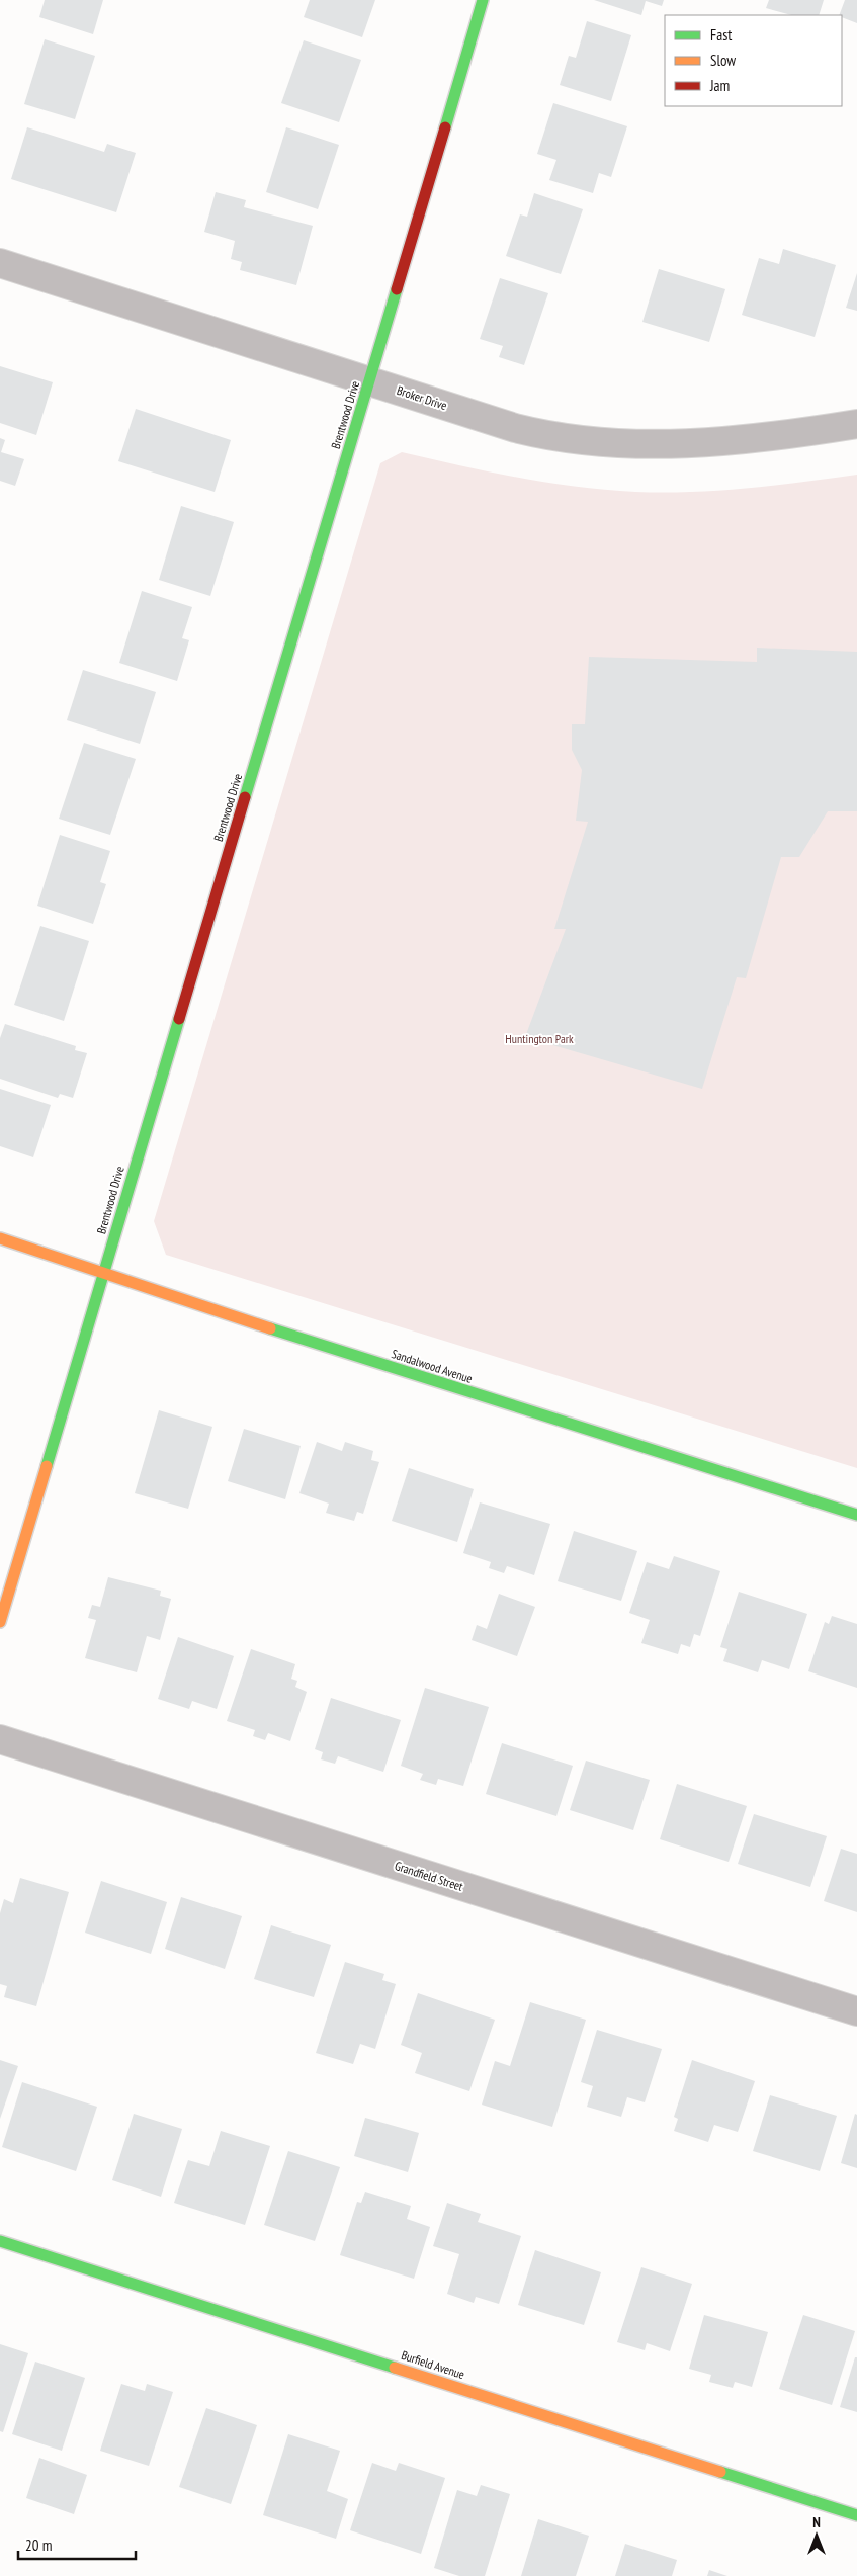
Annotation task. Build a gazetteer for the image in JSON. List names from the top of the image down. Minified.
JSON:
{"streets":{"street":["Broker Drive","Brentwood Drive","Sandalwood Avenue","Grandfield Street","Burfield Avenue"]},"crossings":[["Broker Drive","Brentwood Drive"],["Brentwood Drive","Sandalwood Avenue"]],"parks":["Huntington Park"],"legend":["Fast","Slow","Jam"],"scale_bar":"20 m","north":"top"}
